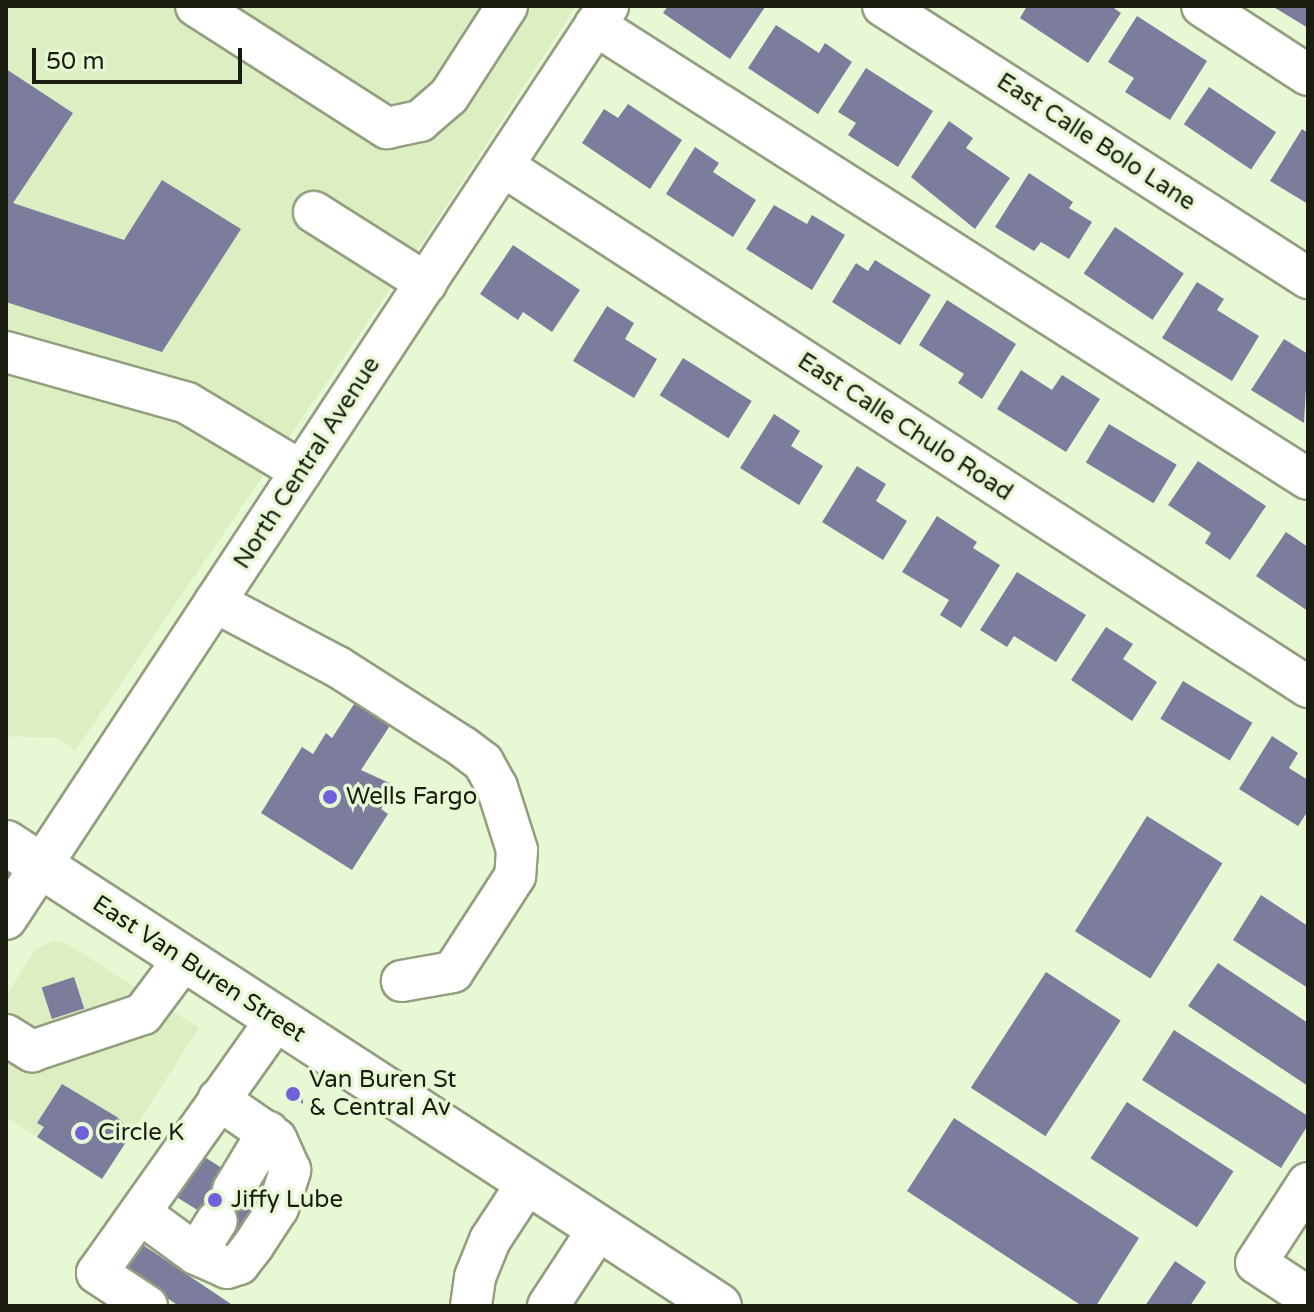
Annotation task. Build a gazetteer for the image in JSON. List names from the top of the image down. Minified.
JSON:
{"streets":{"main road":["East Van Buren Street"],"street":["East Calle Bolo Lane","East Calle Chulo Road","North Central Avenue"]},"crossings":[["East Calle Chulo Road","North Central Avenue"],["North Central Avenue","East Van Buren Street"]],"places":["Wells Fargo","Van Buren St & Central Av","Circle K","Jiffy Lube"],"scale_bar":"50 m"}
